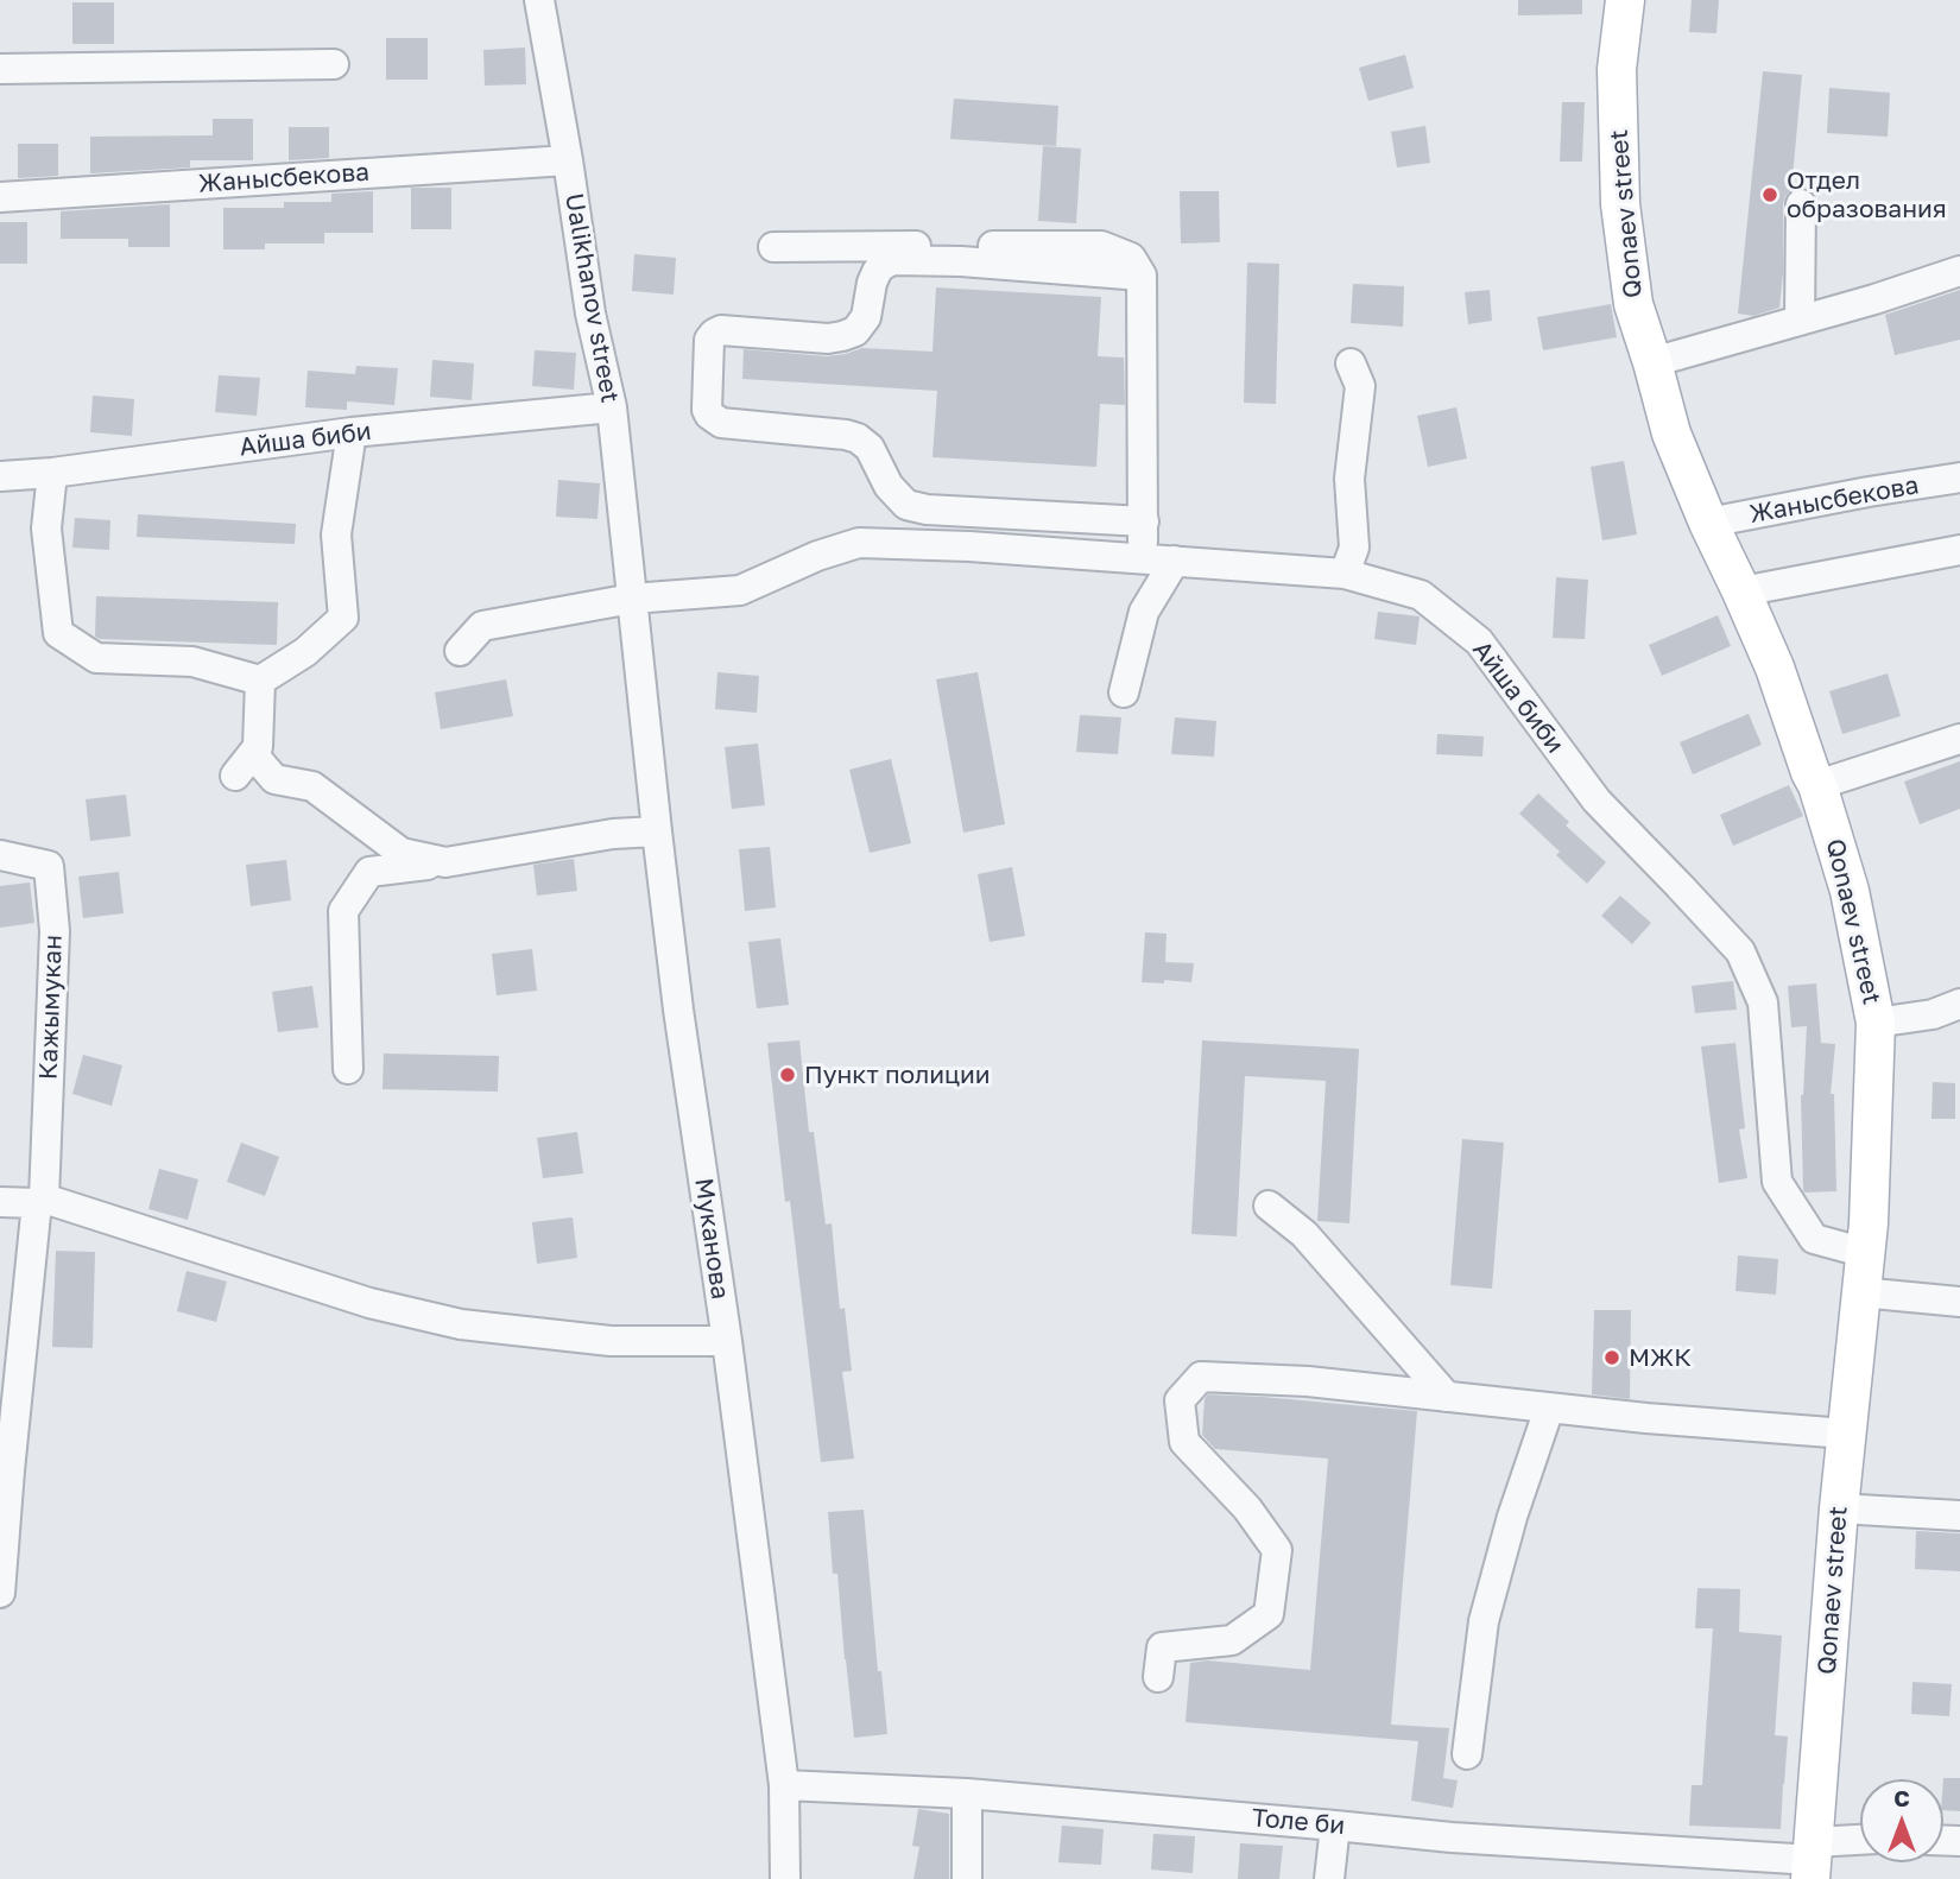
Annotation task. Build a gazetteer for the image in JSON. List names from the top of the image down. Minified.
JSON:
{"streets":{"main road":["Qonaev street"],"street":["Жанысбекова","Ualikhanov street","Айша биби","Кажымукан","Муканова","Толе би"]},"crossings":[["Жанысбекова","Qonaev street"],["Жанысбекова","Ualikhanov street"],["Qonaev street","Айша биби"],["Qonaev street","Толе би"],["Ualikhanov street","Айша биби"],["Ualikhanov street","Муканова"],["Айша биби","Муканова"],["Муканова","Толе би"]],"places":["Отдел образования","Пункт полиции","МЖК"],"north":"top"}
